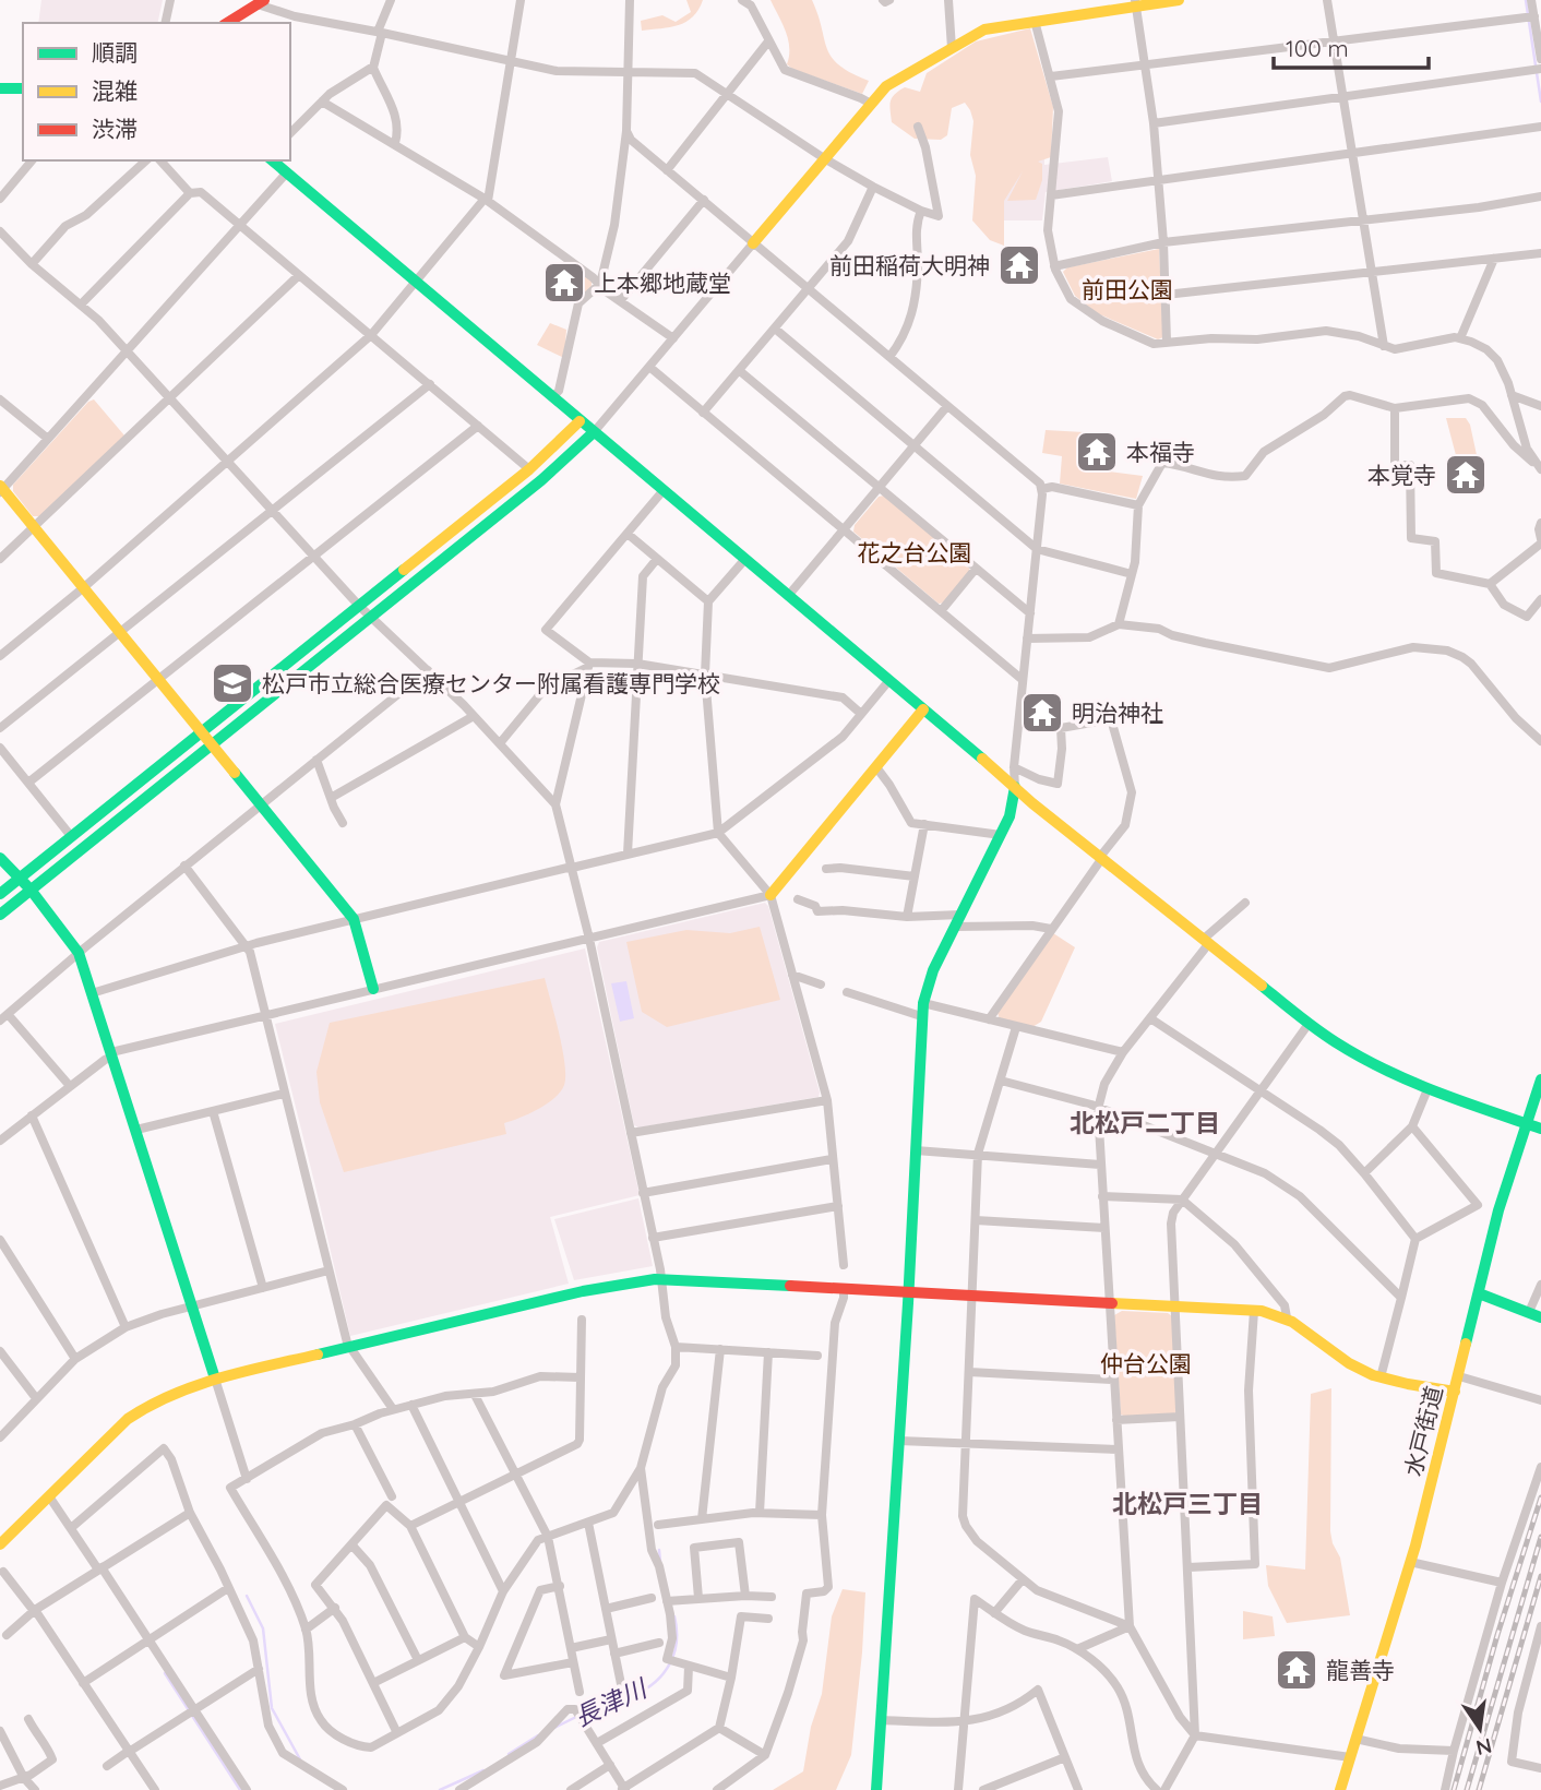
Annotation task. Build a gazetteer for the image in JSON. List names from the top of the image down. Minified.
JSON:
{"streets":{"main road":["水戸街道"]},"districts":["北松戸二丁目","北松戸三丁目"],"water":["長津川"],"parks":["前田公園","花之台公園","仲台公園"],"places":{"temple":["前田稲荷大明神","上本郷地蔵堂","本福寺","本覚寺","明治神社","龍善寺"],"school or university":["松戸市立総合医療センター附属看護専門学校"]},"legend":["順調","混雑","渋滞"],"scale_bar":"100 m","north":"bottom"}
